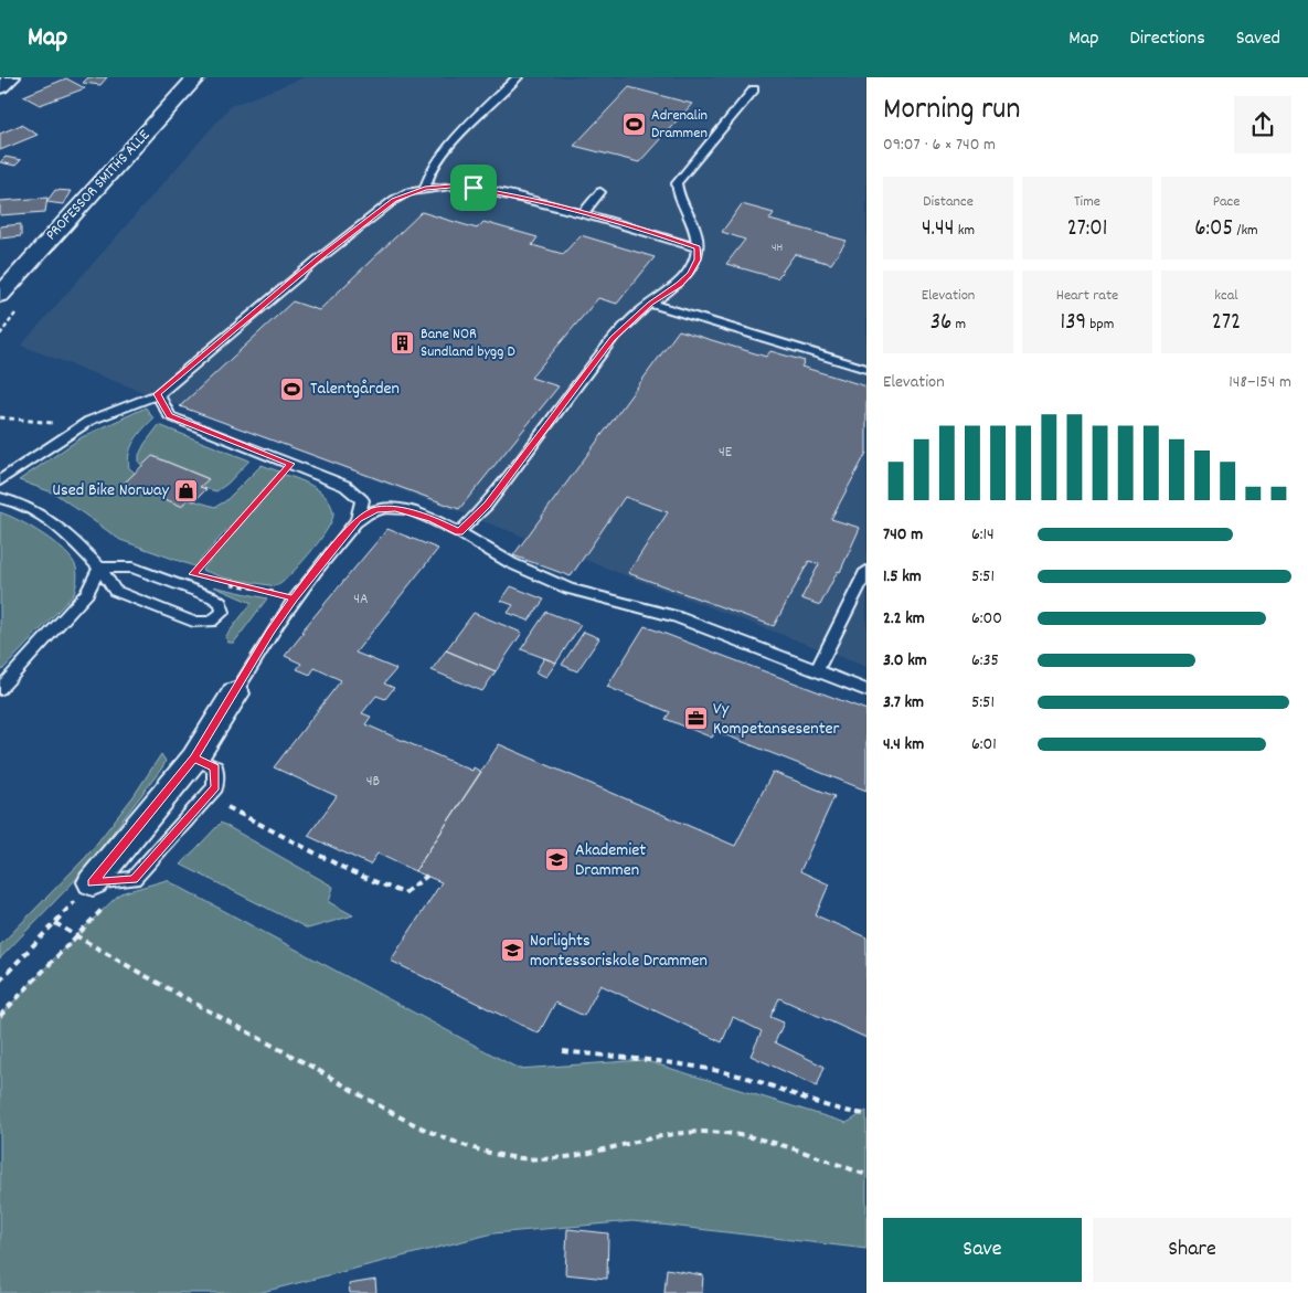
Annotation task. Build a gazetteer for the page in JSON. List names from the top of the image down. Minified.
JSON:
{"streets":{"street":["PROFESSOR SMITHS ALLE"]},"places":{"sports":["Adrenalin Drammen","Talentgården"],"building":["Bane NOR Sundland bygg D"],"shop":["Used Bike Norway"],"office":["Vy Kompetansesenter"],"school or university":["Akademiet Drammen","Norlights montessoriskole Drammen"]},"house_numbers":["4H","4E","4A","4B"],"page":{"header":"Map","nav":["Map","Directions","Saved"],"heading":["Morning run","09:07 · 6 × 740 m"],"stats":[["Distance","4.44 km"],["Time","27:01"],["Pace","6:05 /km"],["Elevation","36 m"],["Heart rate","139 bpm"],["kcal","272"]],"chart":["Elevation","148–154 m"],"list":[{"name":"740 m","note":"6:14"},{"name":"1.5 km","note":"5:51"},{"name":"2.2 km","note":"6:00"},{"name":"3.0 km","note":"6:35"},{"name":"3.7 km","note":"5:51"},{"name":"4.4 km","note":"6:01"}],"buttons":["Save","Share"]}}
